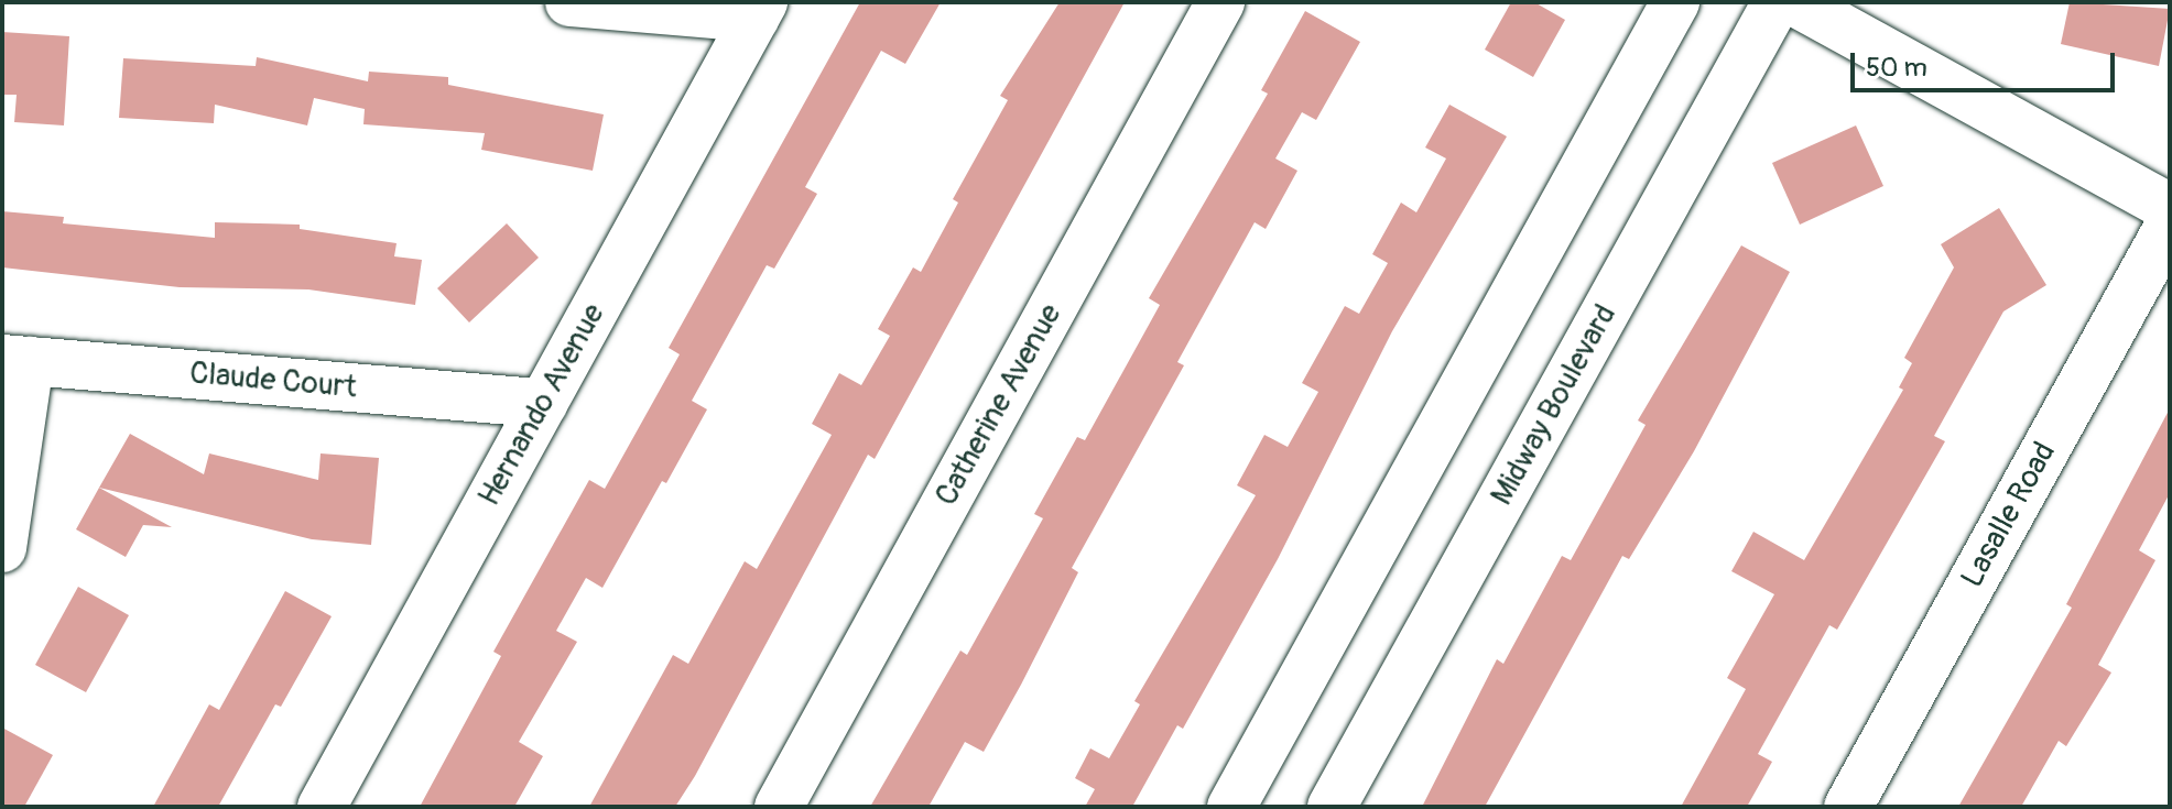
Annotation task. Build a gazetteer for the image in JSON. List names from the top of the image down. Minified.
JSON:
{"streets":{"street":["Claude Court","Hernando Avenue","Catherine Avenue","Midway Boulevard","Lasalle Road"]},"crossings":[["Claude Court","Hernando Avenue"]],"scale_bar":"50 m"}
